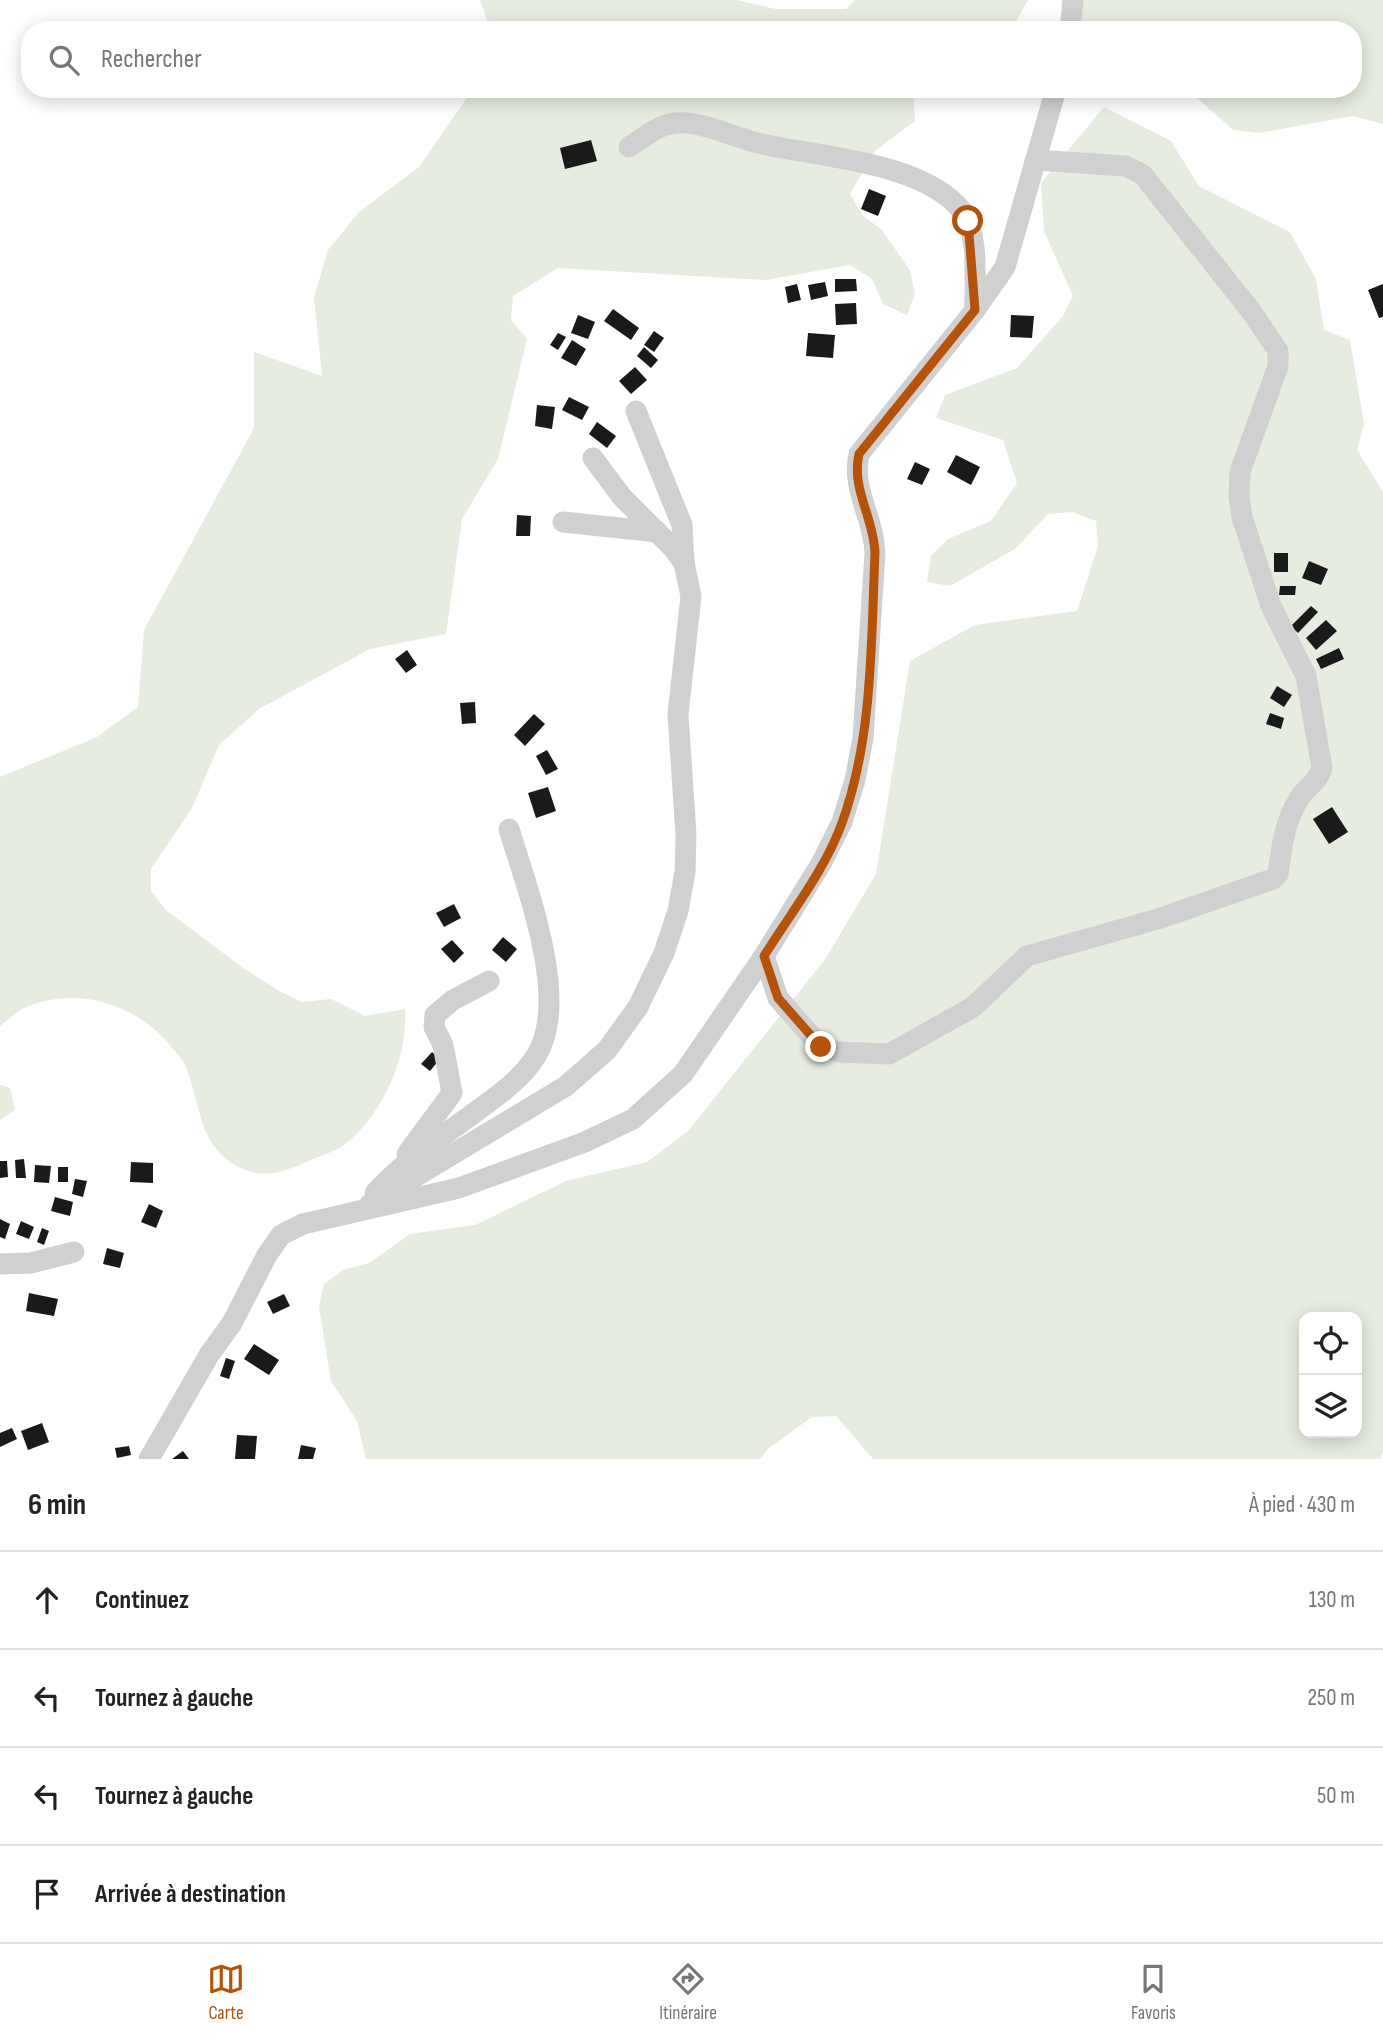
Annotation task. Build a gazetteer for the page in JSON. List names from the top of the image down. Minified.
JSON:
{"page":{"search":"Rechercher","heading":["6 min","À pied · 430 m"],"list":[["Continuez","130 m"],["Tournez à gauche","250 m"],["Tournez à gauche","50 m"],"Arrivée à destination"],"nav":["Carte","Itinéraire","Favoris"]}}
